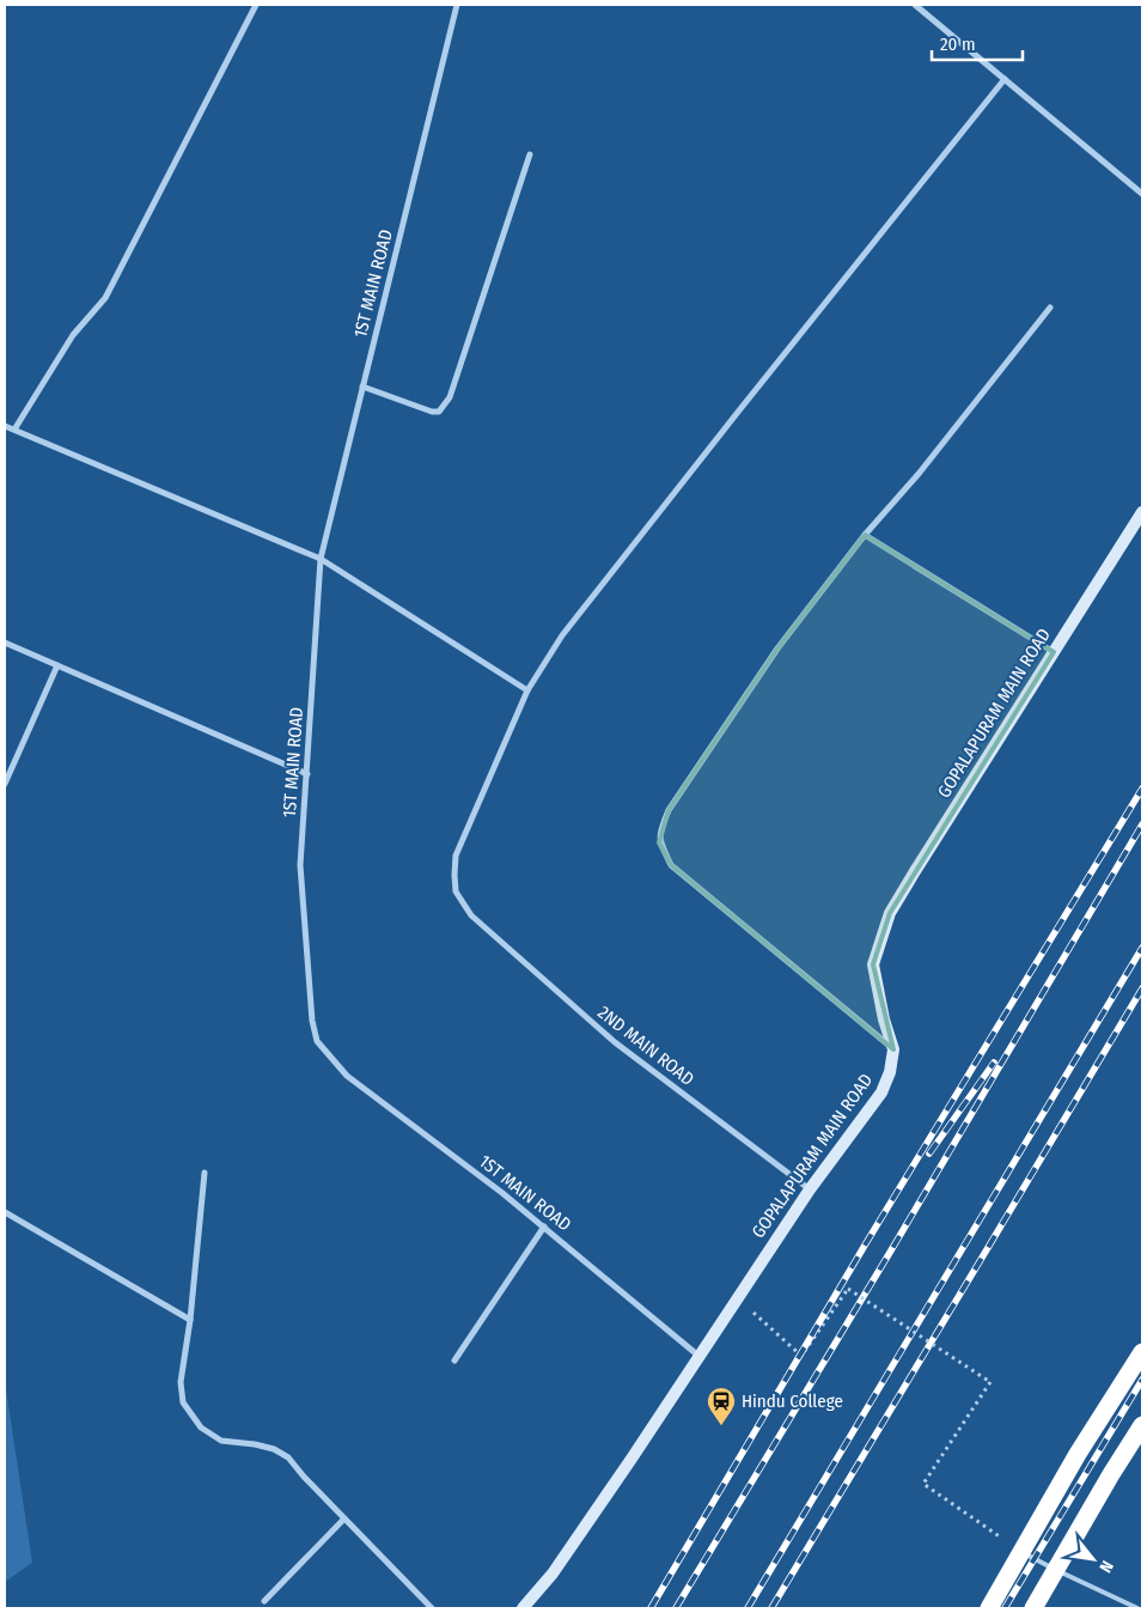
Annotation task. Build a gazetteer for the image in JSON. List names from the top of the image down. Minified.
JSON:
{"streets":{"street":["1ST MAIN ROAD","GOPALAPURAM MAIN ROAD","2ND MAIN ROAD"]},"crossings":[["1ST MAIN ROAD","GOPALAPURAM MAIN ROAD"],["GOPALAPURAM MAIN ROAD","2ND MAIN ROAD"]],"places":{"station":["Hindu College"]},"scale_bar":"20 m","north":"bottom right"}
